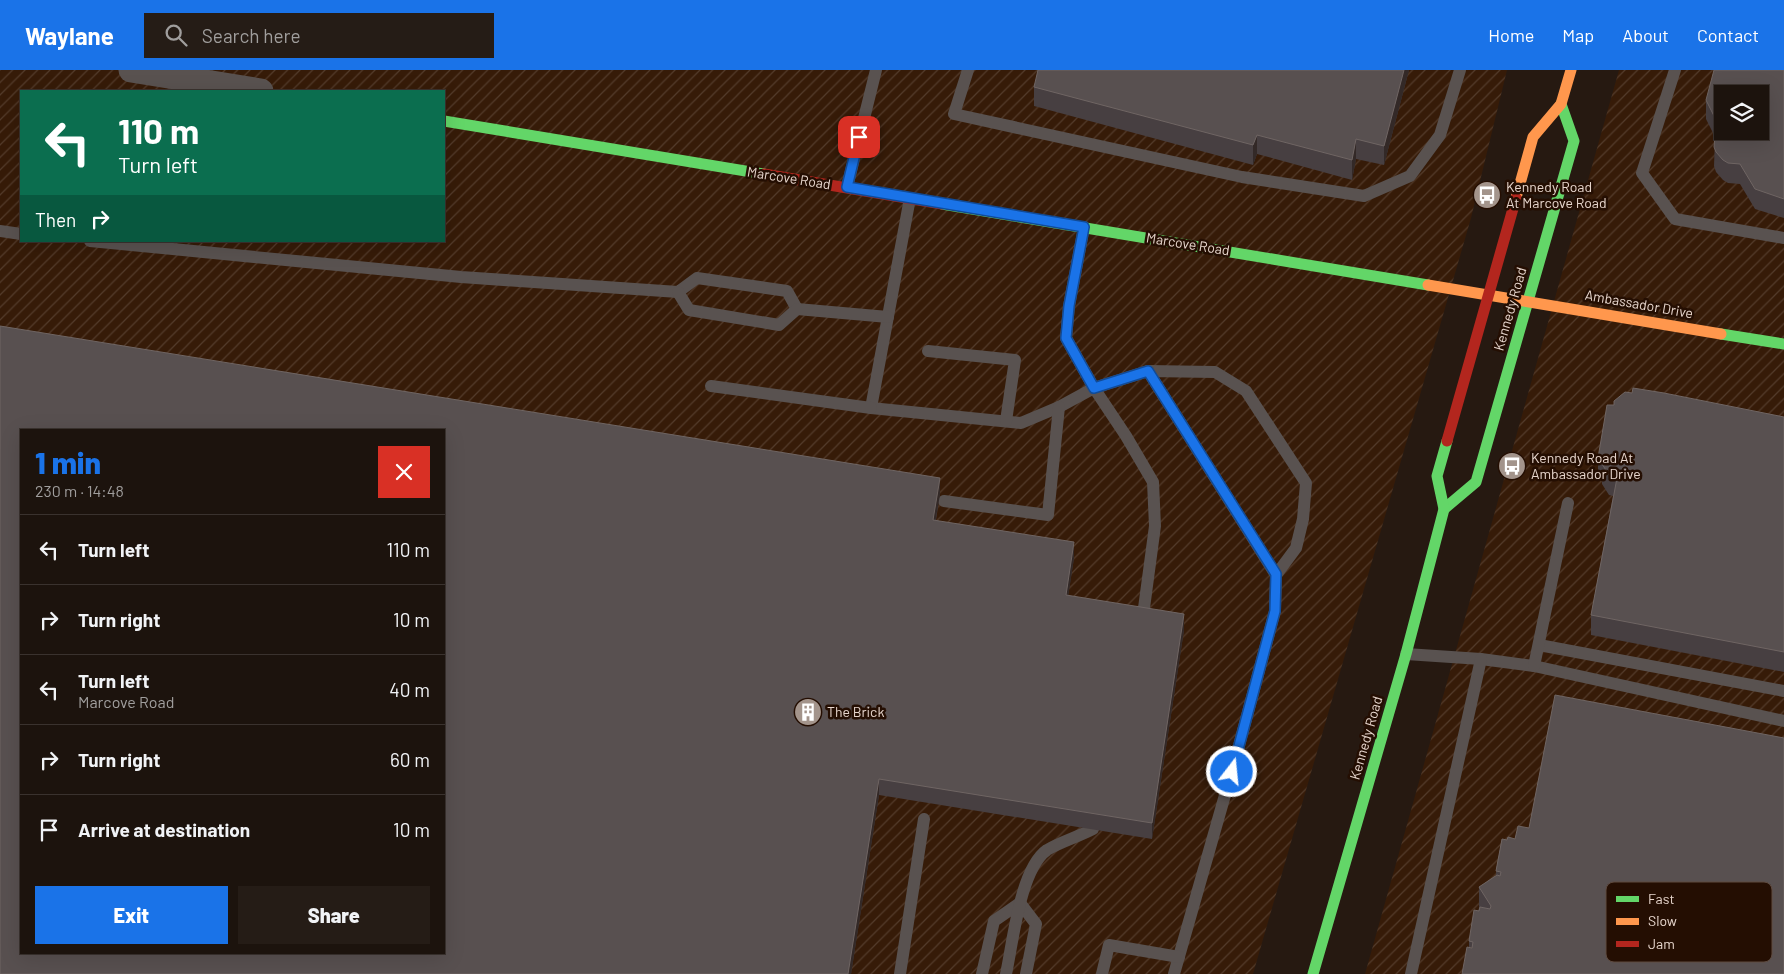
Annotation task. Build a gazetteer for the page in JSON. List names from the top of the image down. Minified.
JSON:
{"streets":{"main road":["Marcove Road","Ambassador Drive","Kennedy Road"]},"crossings":[["Marcove Road","Ambassador Drive"],["Marcove Road","Kennedy Road"],["Ambassador Drive","Kennedy Road"]],"places":{"bus stop":["Kennedy Road At Marcove Road","Kennedy Road At Ambassador Drive"],"building":["The Brick"]},"legend":["Fast","Slow","Jam"],"page":{"header":"Waylane","search":"Search here","nav":["Home","Map","About","Contact"],"turn":["110 m","Turn left"],"then":"Then","heading":["1 min","230 m · 14:48"],"list":[{"name":"Turn left","value":"110 m"},{"name":"Turn right","value":"10 m"},{"name":"Turn left","note":"Marcove Road","value":"40 m"},{"name":"Turn right","value":"60 m"},{"name":"Arrive at destination","value":"10 m"}],"buttons":["Exit","Share"]}}
